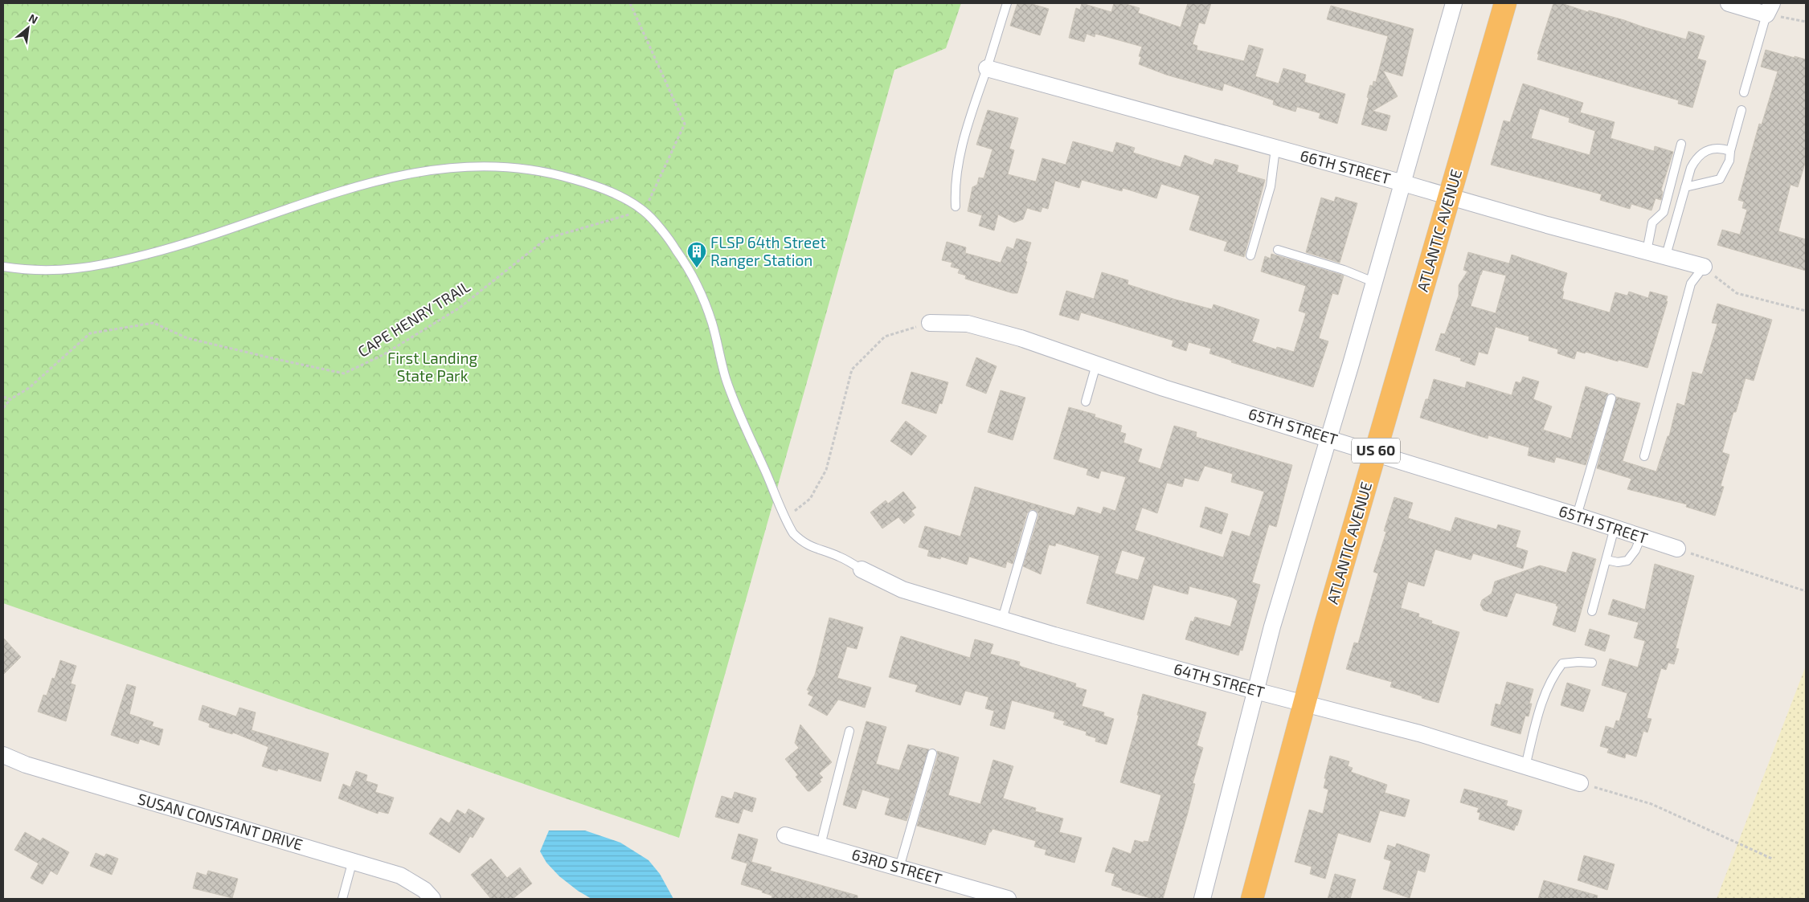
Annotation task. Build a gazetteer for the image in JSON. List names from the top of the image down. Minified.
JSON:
{"streets":{"highway":["ATLANTIC AVENUE","US 60"],"street":["66TH STREET","65TH STREET","64TH STREET","SUSAN CONSTANT DRIVE","63RD STREET"],"path":["CAPE HENRY TRAIL"]},"crossings":[["66TH STREET","ATLANTIC AVENUE"],["ATLANTIC AVENUE","65TH STREET"],["ATLANTIC AVENUE","64TH STREET"]],"parks":["First Landing State Park"],"places":{"building":["FLSP 64th Street Ranger Station"]},"north":"top right"}
